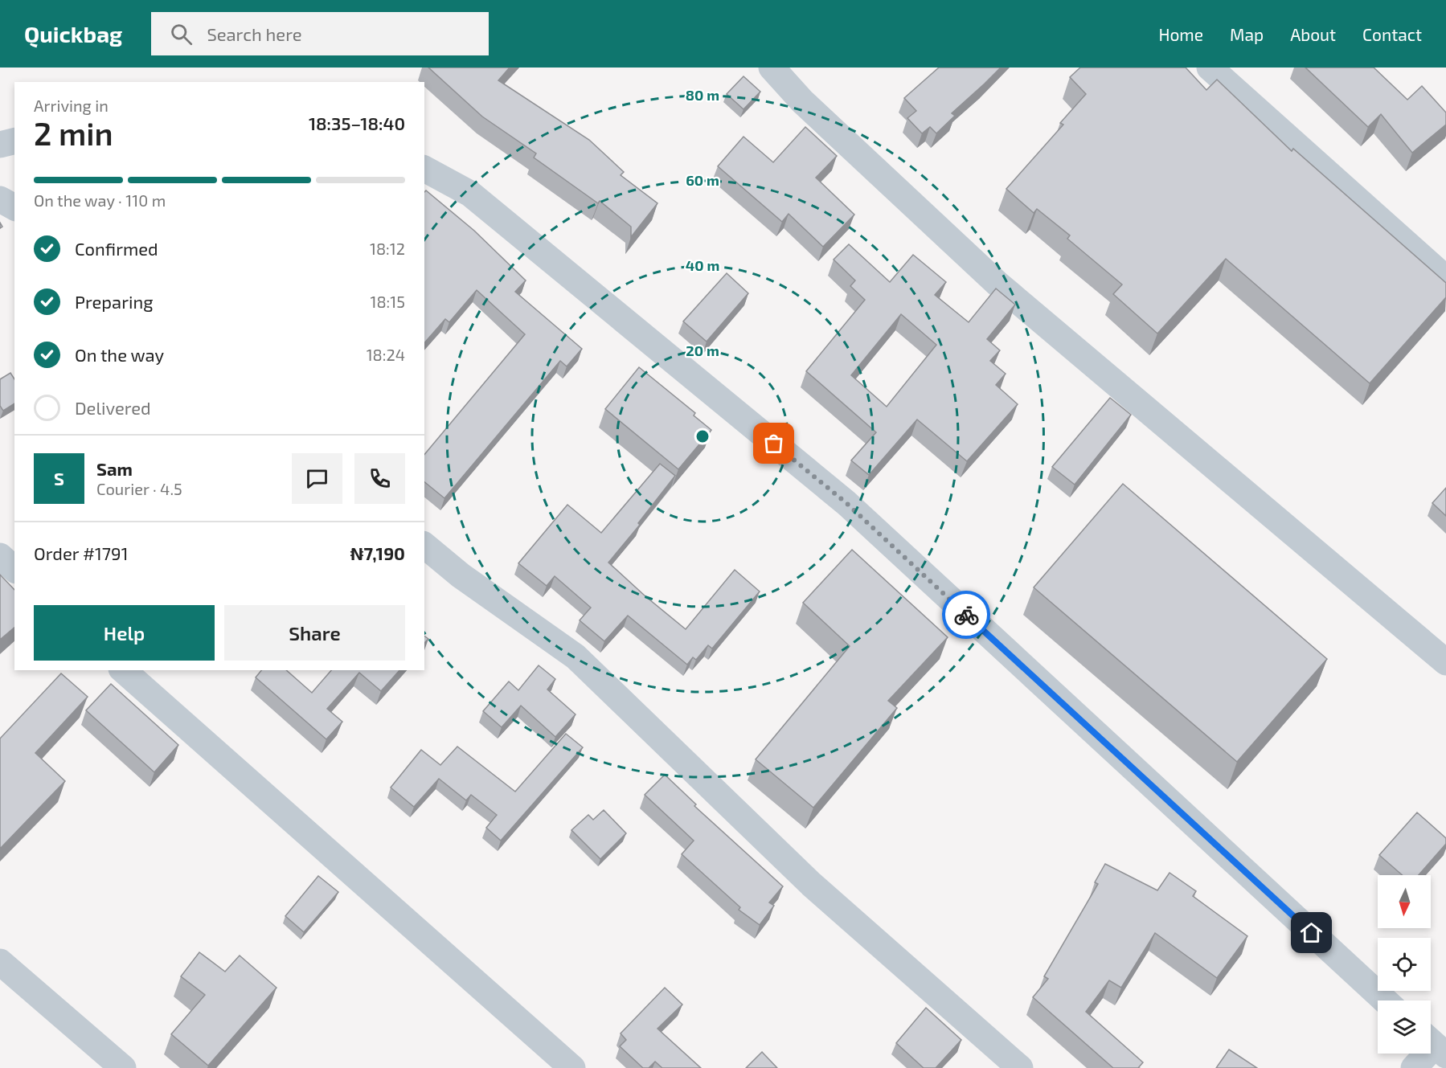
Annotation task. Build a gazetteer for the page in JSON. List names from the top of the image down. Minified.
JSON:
{"north":"bottom","page":{"header":"Quickbag","search":"Search here","nav":["Home","Map","About","Contact"],"heading":["2 min","Arriving in","18:35–18:40"],"panel":["Sam","Courier · 4.5","Order #1791","₦7,190"],"bar":"On the way · 110 m","list":[["Confirmed","18:12"],["Preparing","18:15"],["On the way","18:24"],"Delivered"],"round":"S","buttons":["Help","Share"]},"rings":["80 m","60 m","40 m","20 m"]}
